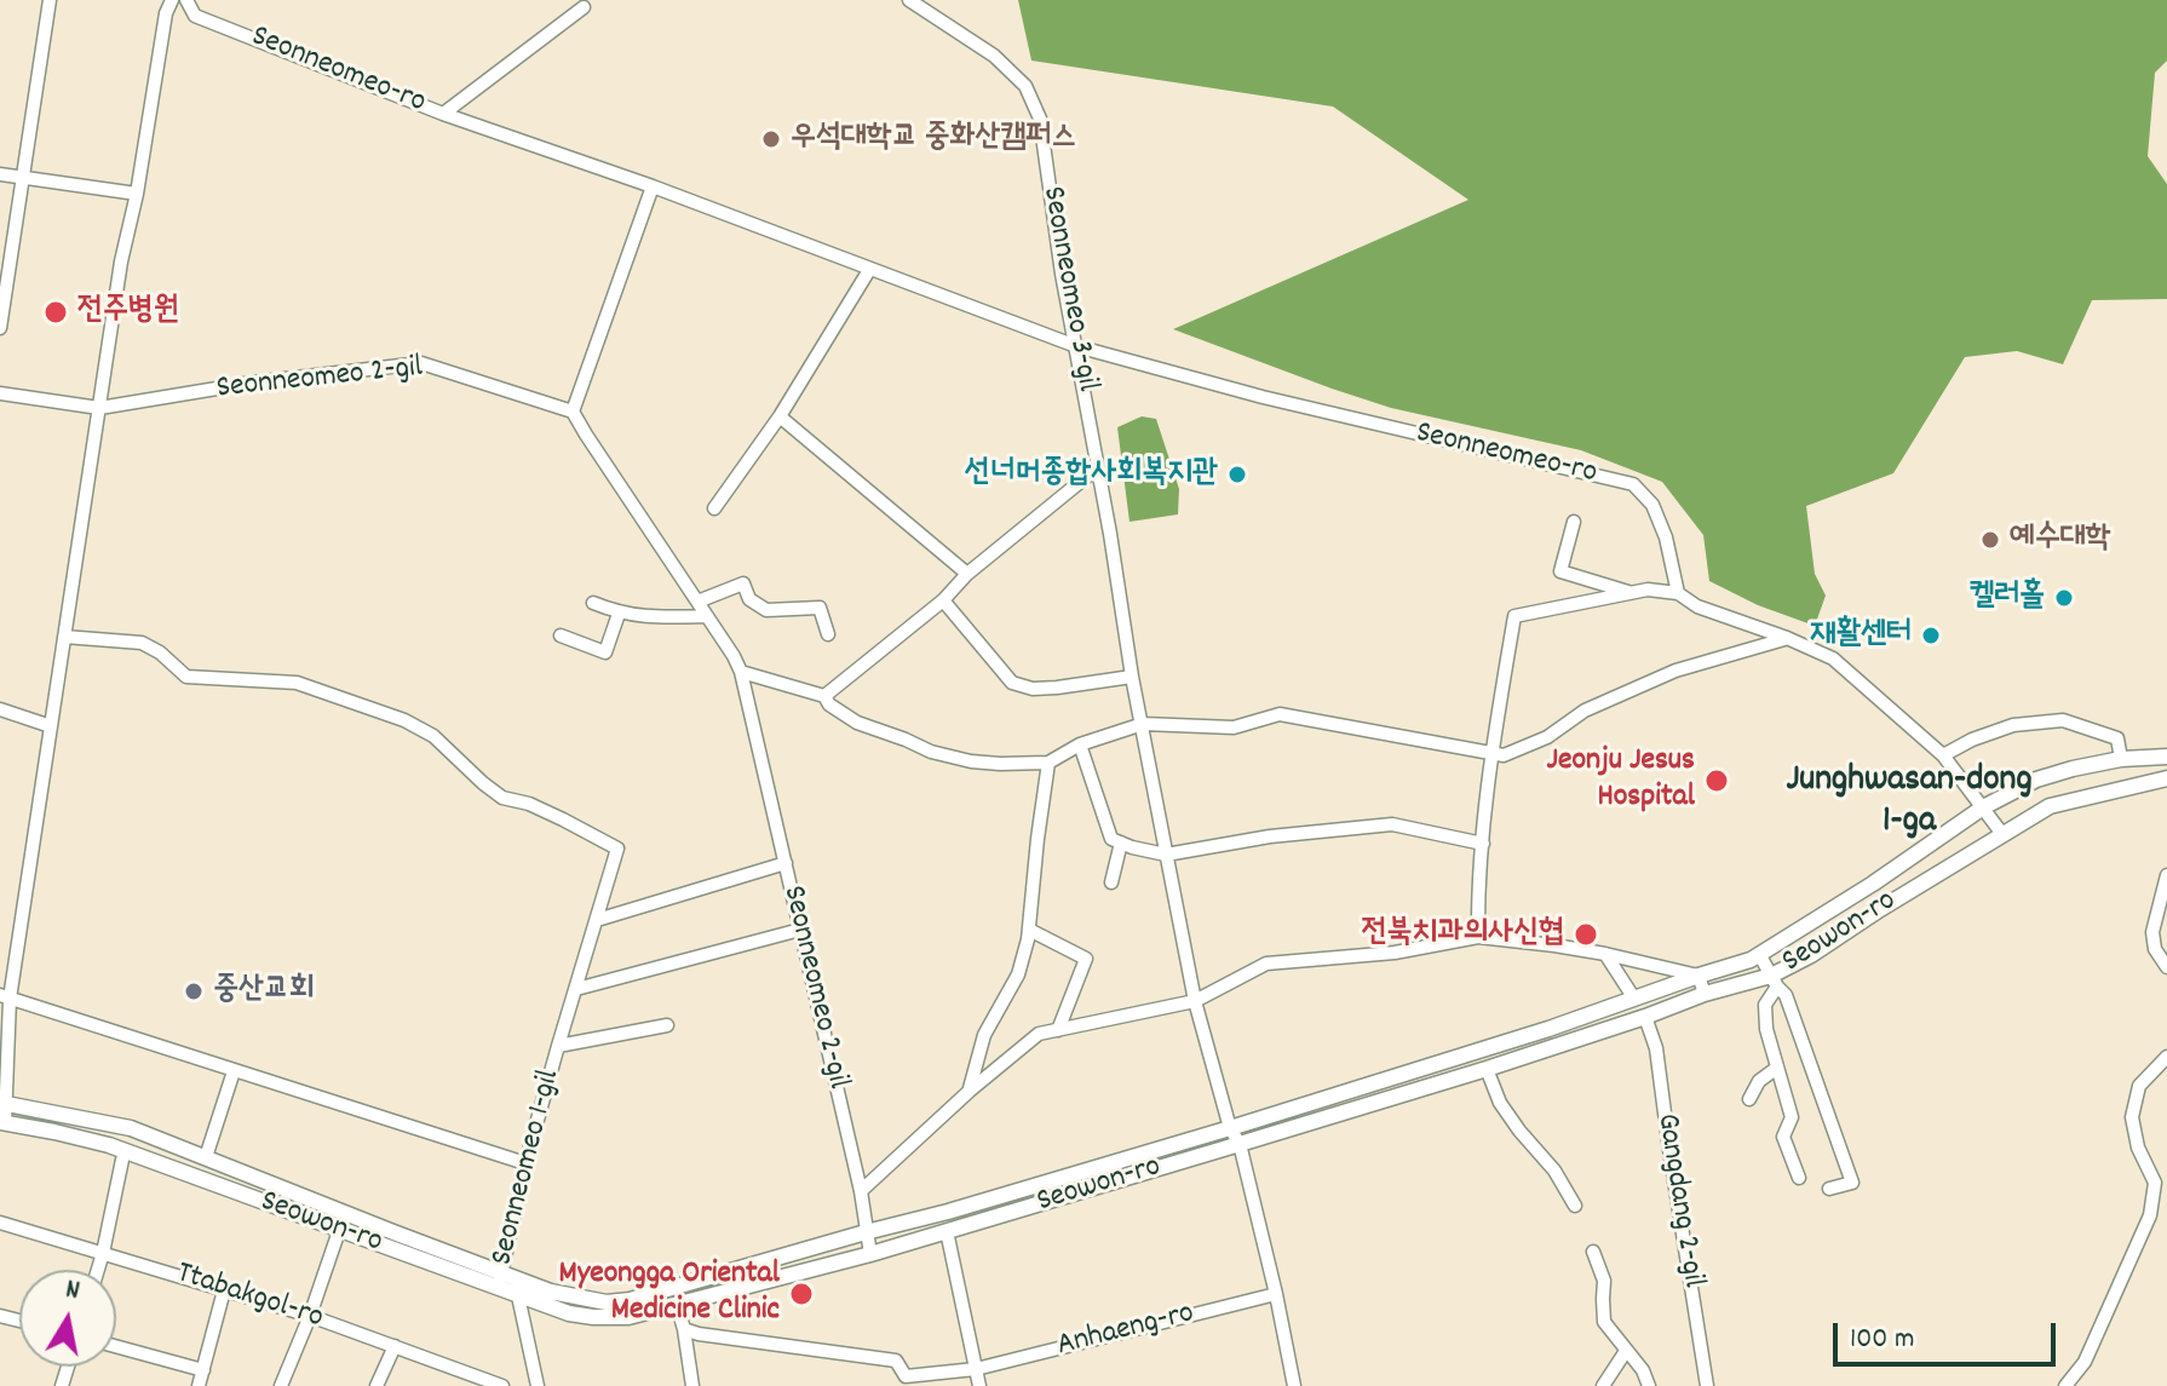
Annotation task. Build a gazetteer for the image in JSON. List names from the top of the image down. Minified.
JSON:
{"streets":{"street":["Seonneomeo-ro","Seonneomeo 3-gil","Seonneomeo 2-gil","Seowon-ro","Seonneomeo 1-gil","Gangdang 2-gil","Ttabakgol-ro","Anhaeng-ro"]},"crossings":[["Seonneomeo-ro","Seonneomeo 3-gil"],["Seonneomeo 3-gil","Seowon-ro"],["Seonneomeo 2-gil","Seowon-ro"],["Seowon-ro","Seonneomeo 1-gil"],["Seowon-ro","Gangdang 2-gil"]],"districts":["Junghwasan-dong 1-ga"],"places":["우석대학교 중화산캠퍼스","전주병원","선너머종합사회복지관","예수대학","켈러홀","재활센터","Jeonju Jesus Hospital","전북치과의사신협","중산교회","Myeongga Oriental Medicine Clinic"],"scale_bar":"100 m","north":"top"}
